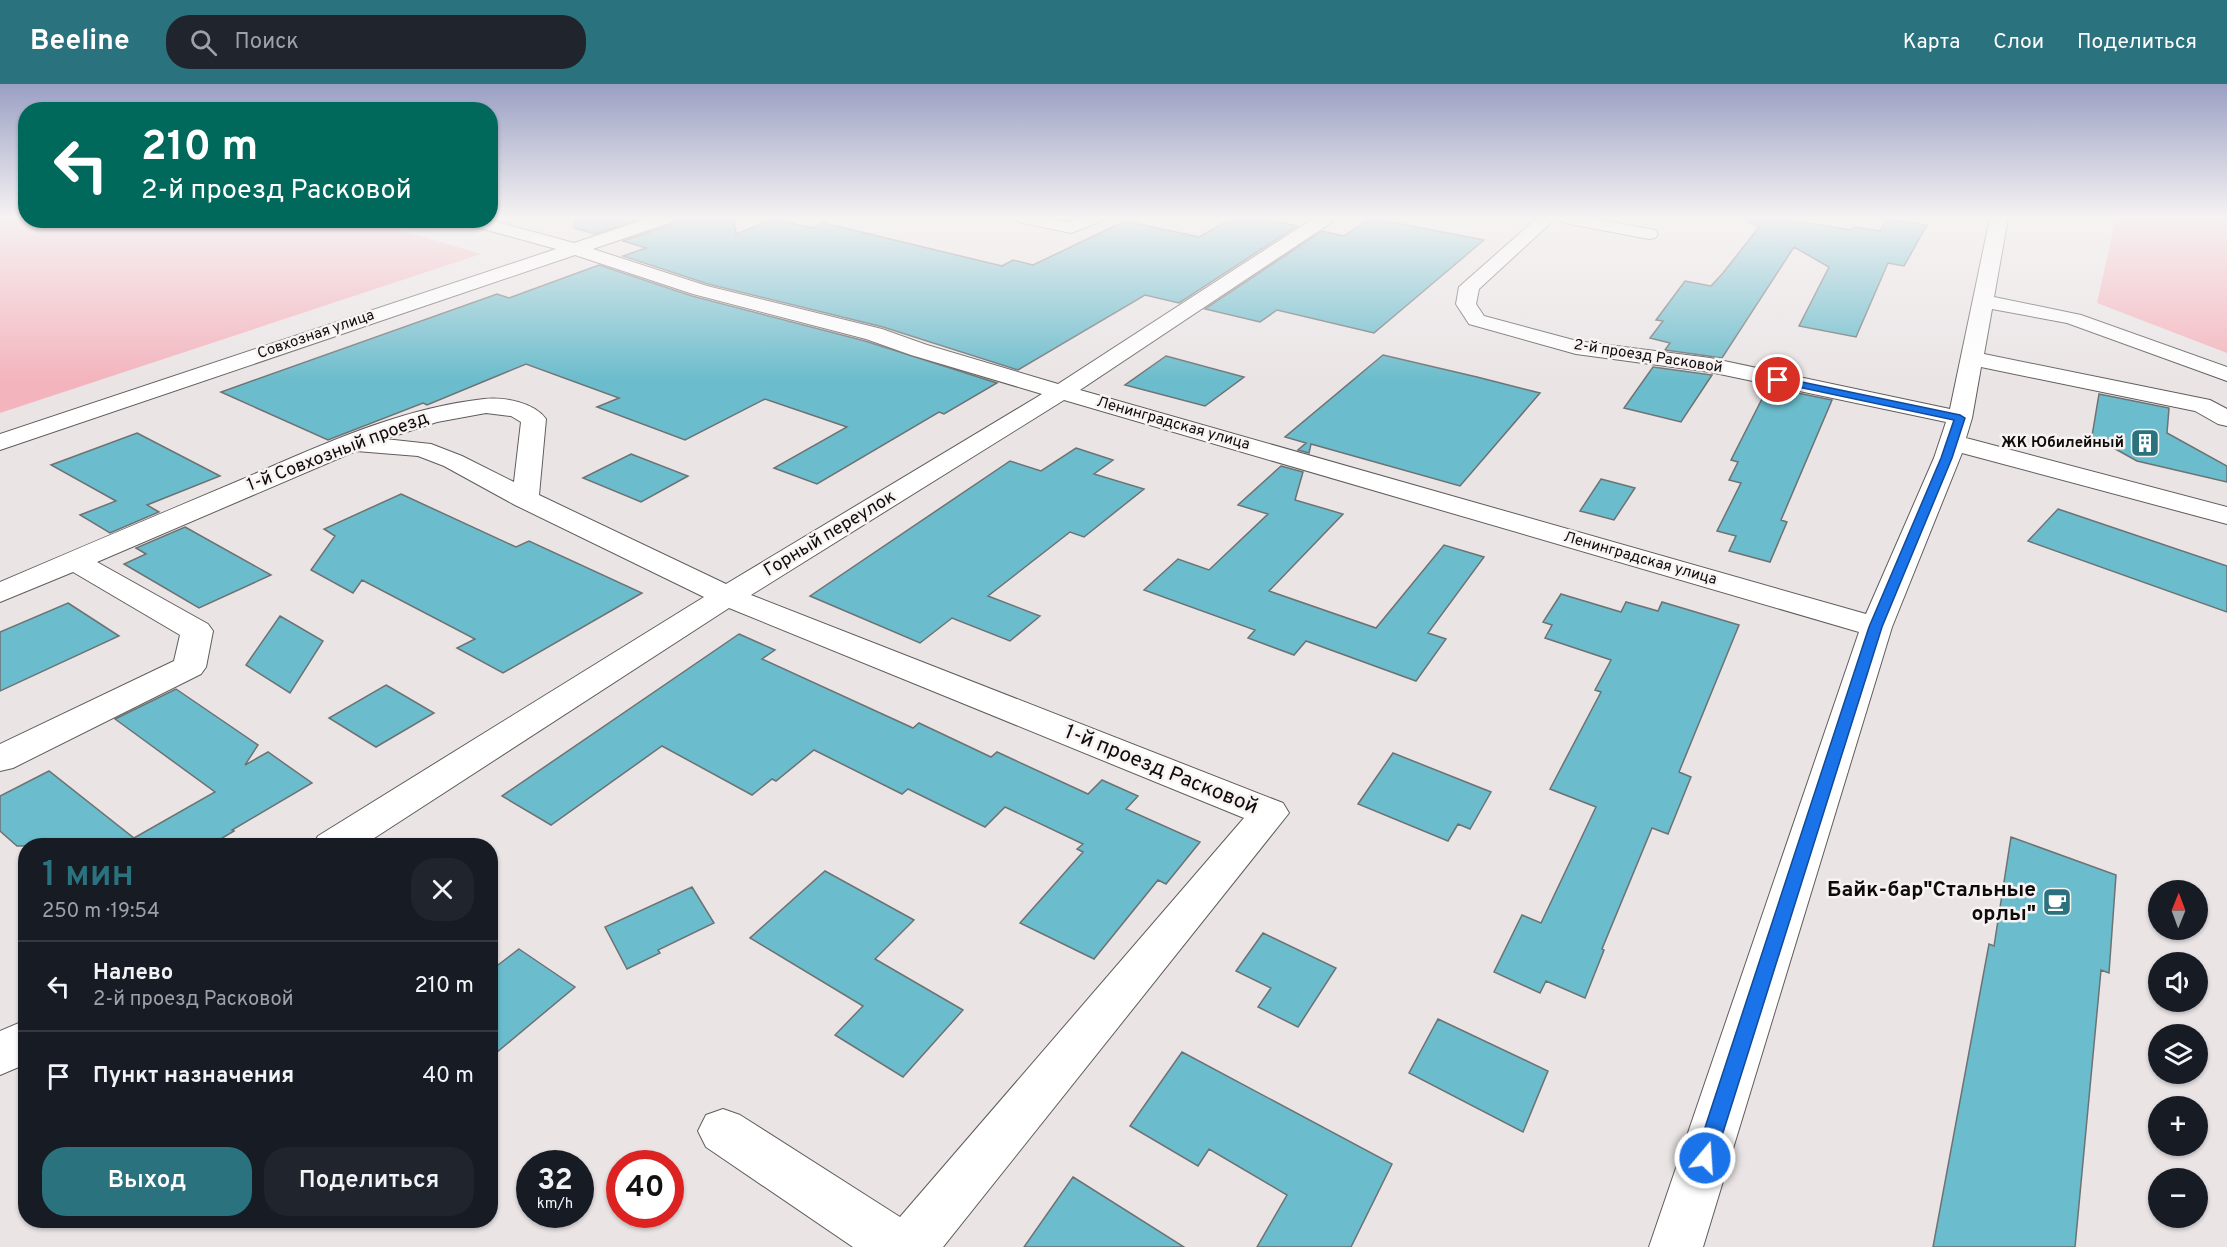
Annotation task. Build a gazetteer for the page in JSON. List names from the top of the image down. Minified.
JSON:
{"streets":{"street":["Совхозная улица","2-й проезд Расковой","Ленинградская улица","1-й Совхозный проезд","Горный переулок","1-й проезд Расковой"]},"crossings":[["Ленинградская улица","Горный переулок"],["Горный переулок","1-й проезд Расковой"]],"places":{"building":["ЖК Юбилейный"],"cafe":["Байк-бар\"Стальные орлы\""]},"north":"top","page":{"header":"Beeline","search":"Поиск","nav":["Карта","Слои","Поделиться"],"turn":["210 m","2-й проезд Расковой"],"heading":["1 мин","250 m · 19:54"],"map_buttons":["+","−"],"list":[{"name":"Налево","note":"2-й проезд Расковой","value":"210 m"},{"name":"Пункт назначения","value":"40 m"}],"buttons":["Выход","Поделиться"],"speed":"32 km/h","limit":"40"}}
